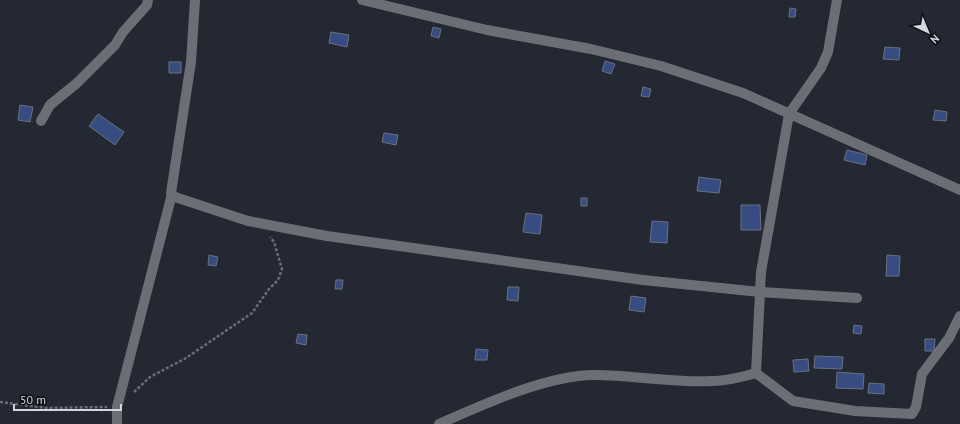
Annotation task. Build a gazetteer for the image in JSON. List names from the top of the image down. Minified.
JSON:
{"scale_bar":"50 m","north":"bottom right"}
